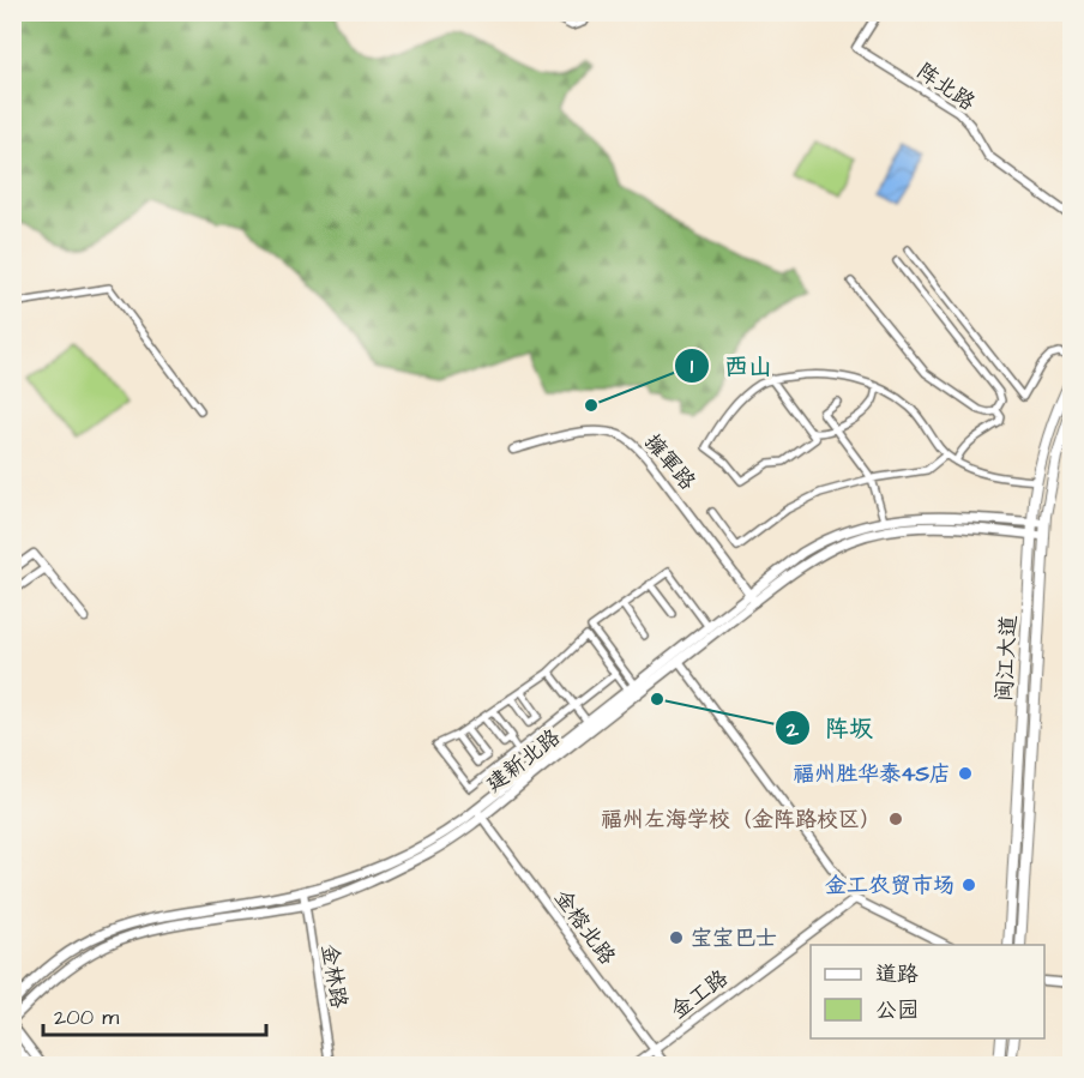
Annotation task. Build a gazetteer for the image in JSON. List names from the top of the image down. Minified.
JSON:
{"streets":{"main road":["闽江大道","建新北路"],"street":["阵北路","擁軍路","金榕北路","金林路","金工路"]},"crossings":[["擁軍路","建新北路"],["闽江大道","建新北路"],["建新北路","金榕北路"],["建新北路","金林路"],["金榕北路","金工路"]],"places":["西山","阵坂","福州胜华泰4S店","福州左海学校（金阵路校区）","金工农贸市场","宝宝巴士"],"legend":["道路","公园"],"scale_bar":"200 m"}
